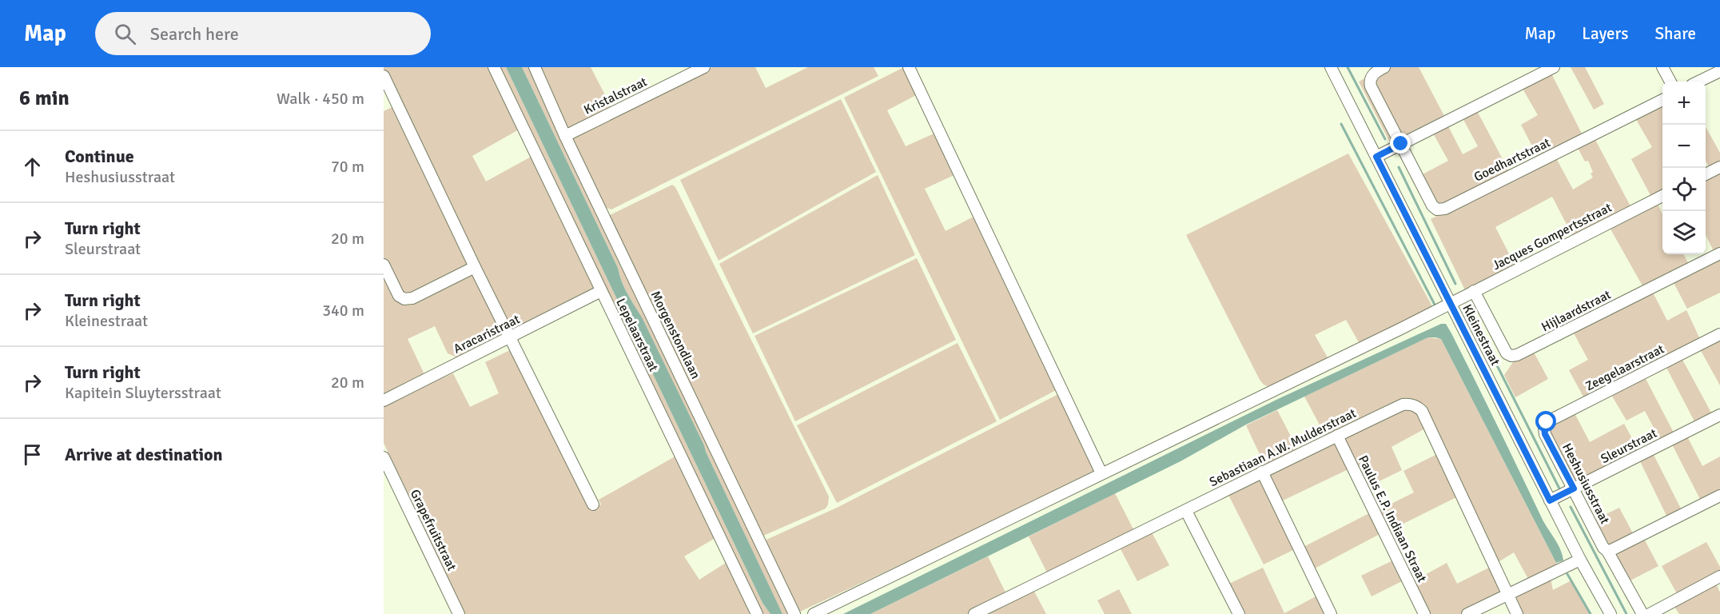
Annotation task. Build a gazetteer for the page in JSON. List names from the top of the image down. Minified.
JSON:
{"streets":{"street":["Kristalstraat","Goedhartstraat","Jacques Gompertsstraat","Hijlaardstraat","Aracaristraat","Lepelaarstraat","Morgenstondlaan","Kleinestraat","Zeegelaarstraat","Sleurstraat","Sebastiaan A.W. Mulderstraat","Heshusiusstraat","Paulus E.P. Indiaan Straat","Grapefruitstraat"]},"crossings":[["Kristalstraat","Morgenstondlaan"],["Jacques Gompertsstraat","Hijlaardstraat"],["Jacques Gompertsstraat","Kleinestraat"],["Aracaristraat","Lepelaarstraat"],["Kleinestraat","Sleurstraat"],["Zeegelaarstraat","Heshusiusstraat"],["Sleurstraat","Heshusiusstraat"],["Sebastiaan A.W. Mulderstraat","Paulus E.P. Indiaan Straat"]],"page":{"header":"Map","search":"Search here","nav":["Map","Layers","Share"],"heading":["6 min","Walk · 450 m"],"map_buttons":["+","−"],"list":[["Continue","Heshusiusstraat","70 m"],["Turn right","Sleurstraat","20 m"],["Turn right","Kleinestraat","340 m"],["Turn right","Kapitein Sluytersstraat","20 m"],"Arrive at destination"]}}
